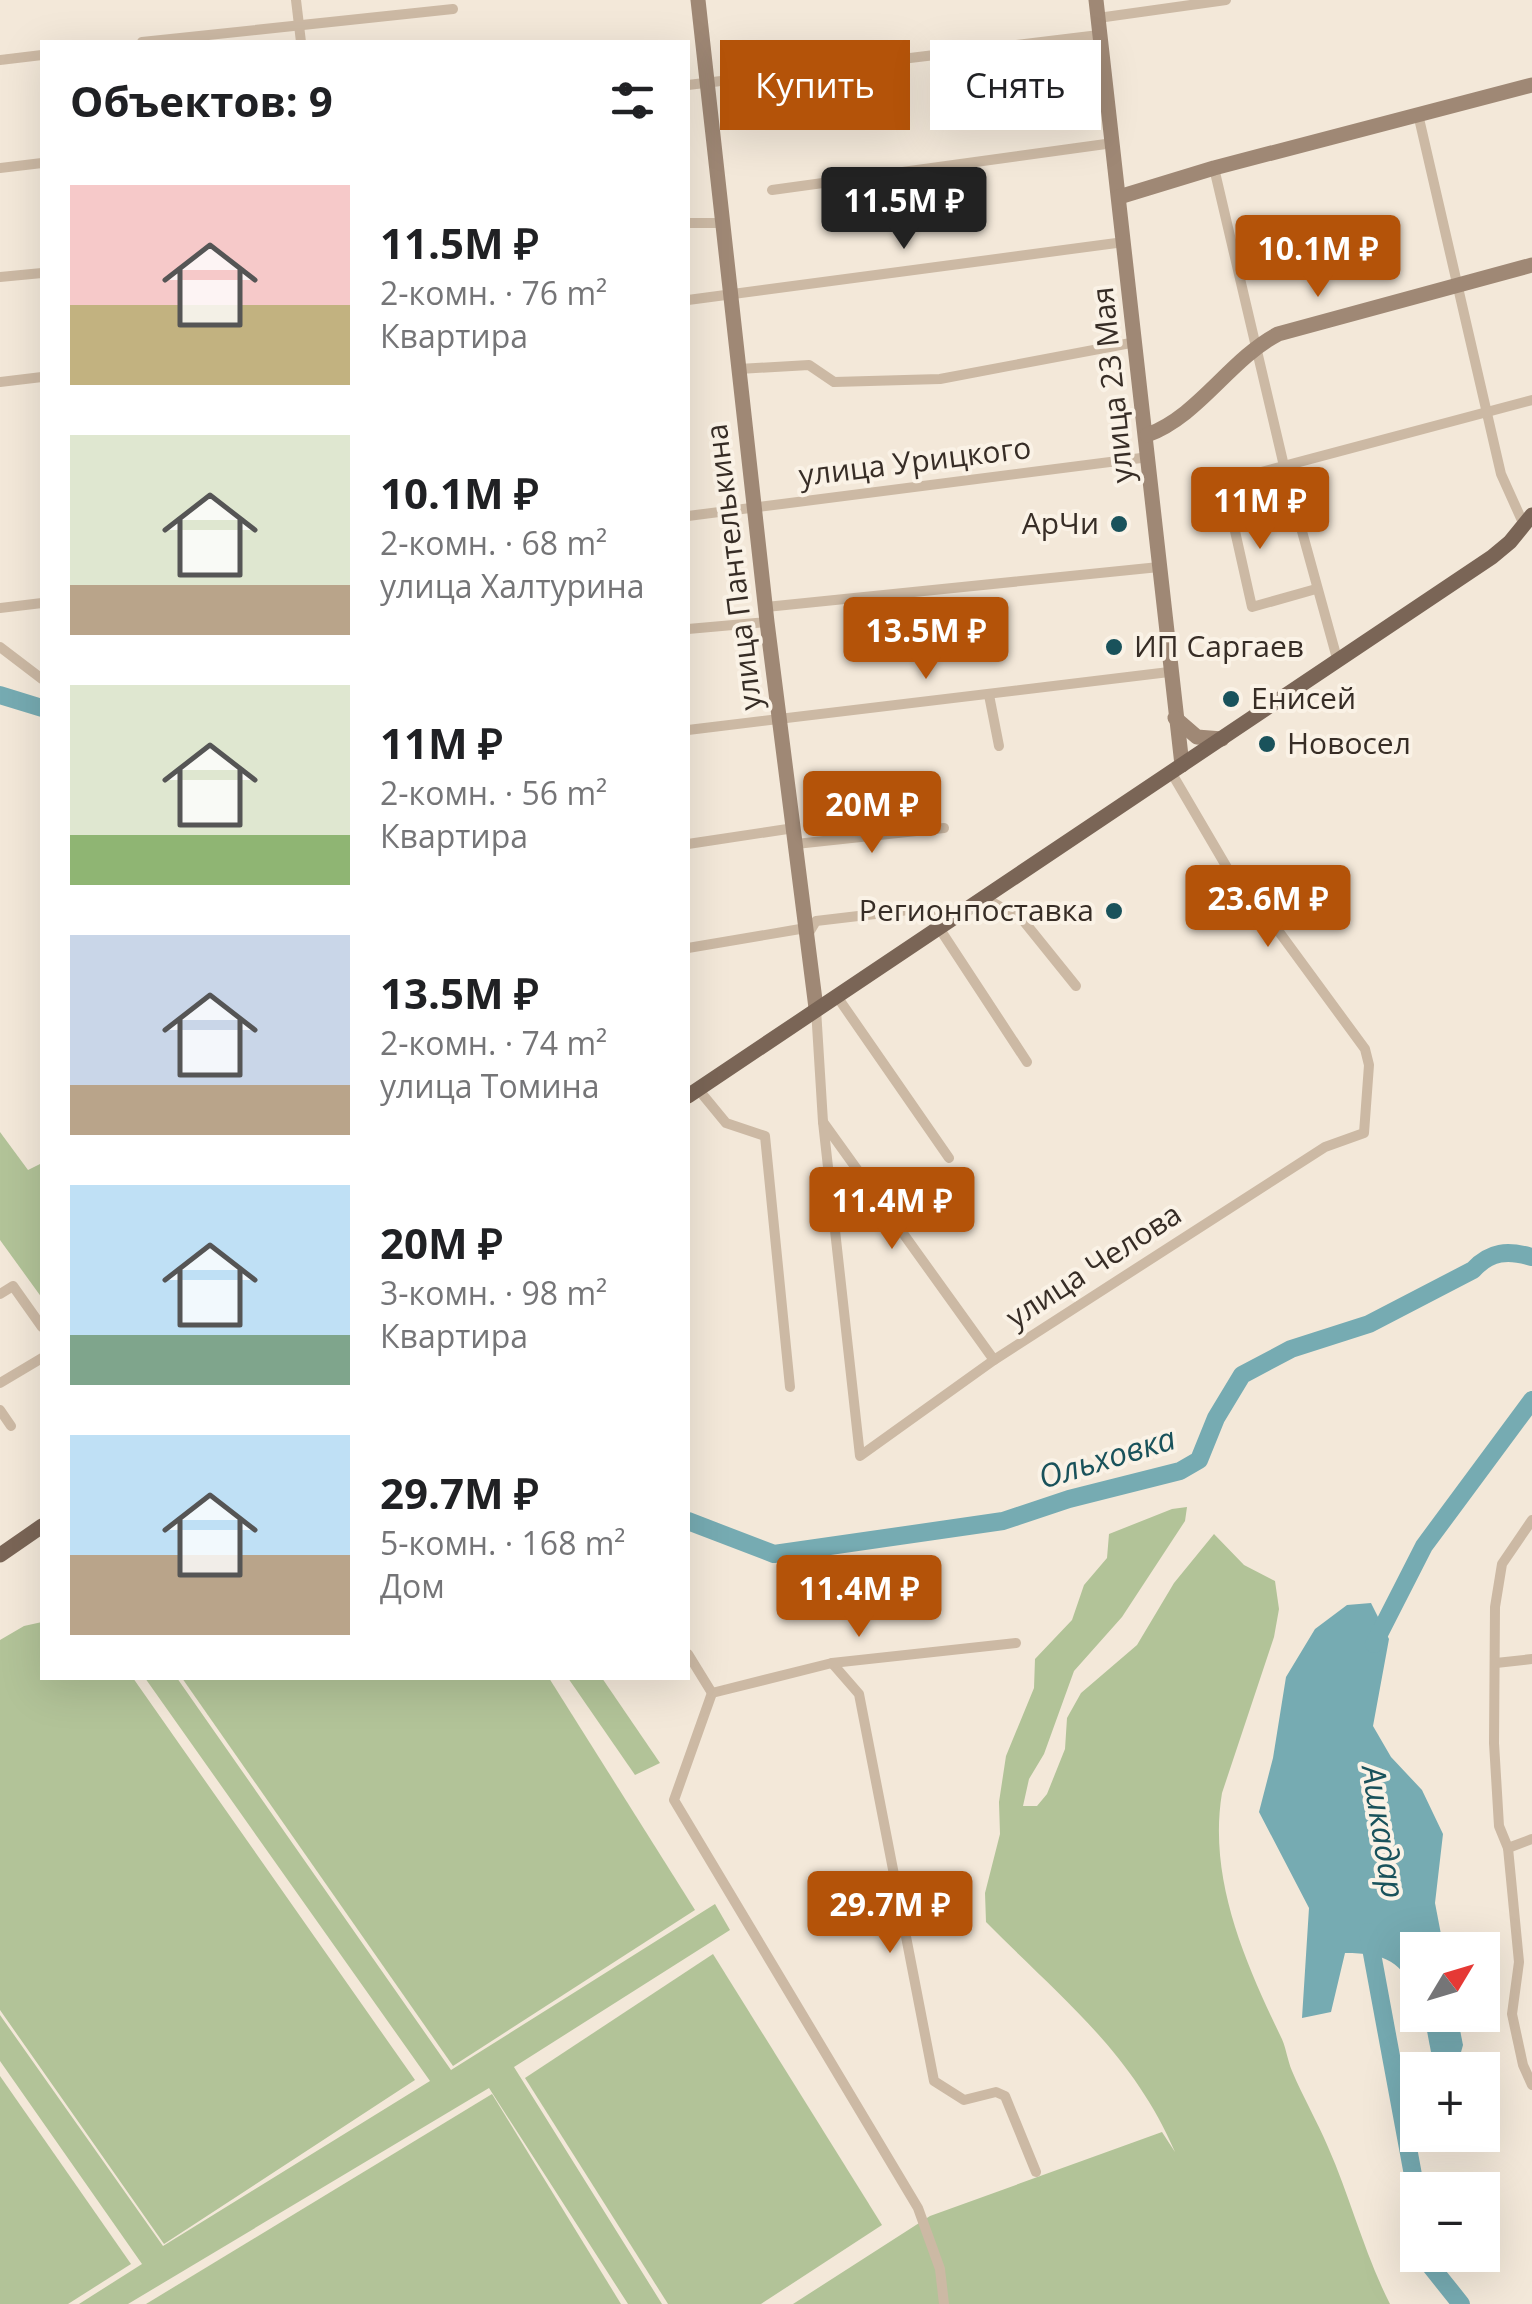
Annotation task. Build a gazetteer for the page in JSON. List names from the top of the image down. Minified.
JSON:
{"streets":{"main road":["улица 23 Мая","улица Пантелькина"],"street":["улица Урицкого","улица Челова"]},"crossings":[["улица 23 Мая","улица Урицкого"],["улица 23 Мая","улица Челова"],["улица Урицкого","улица Пантелькина"]],"water":["Ольховка","Ашкадар"],"places":["АрЧи","ИП Саргаев","Енисей","Новосел","Регионпоставка"],"north":"top right","page":{"chip":["Купить","Снять"],"heading":"Объектов: 9","list":[{"name":"11.5M ₽","note":"2-комн. · 76 m² · Квартира"},{"name":"10.1M ₽","note":"2-комн. · 68 m² · улица Халтурина"},{"name":"11M ₽","note":"2-комн. · 56 m² · Квартира"},{"name":"13.5M ₽","note":"2-комн. · 74 m² · улица Томина"},{"name":"20M ₽","note":"3-комн. · 98 m² · Квартира"},{"name":"29.7M ₽","note":"5-комн. · 168 m² · Дом"}],"price":["11.5M ₽","10.1M ₽","11M ₽","13.5M ₽","20M ₽","23.6M ₽","11.4M ₽","11.4M ₽","29.7M ₽"],"map_buttons":["+","−"]}}
